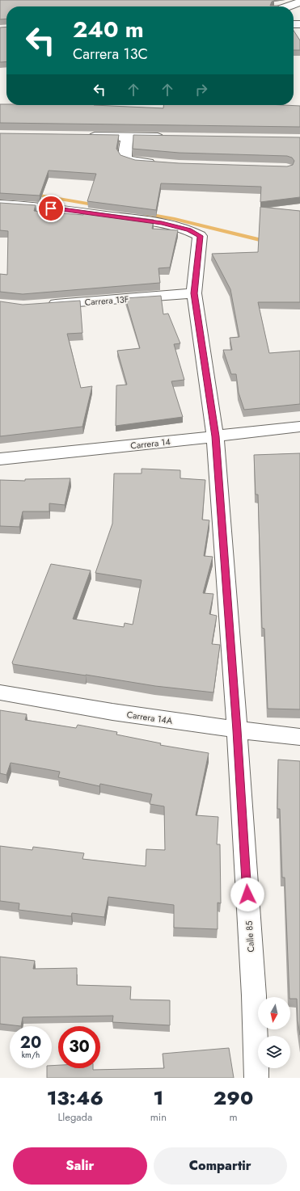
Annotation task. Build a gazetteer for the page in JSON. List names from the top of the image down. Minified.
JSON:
{"streets":{"street":["Carrera 13F","Carrera 14","Carrera 14A","Calle 85"]},"crossings":[["Carrera 13F","Calle 85"],["Carrera 14","Calle 85"],["Carrera 14A","Calle 85"]],"north":"bottom","page":{"turn":["240 m","Carrera 13C"],"speed":"20 km/h","limit":"30","eta":["13:46","Llegada","1","min","290","m"],"buttons":["Salir","Compartir"]}}
